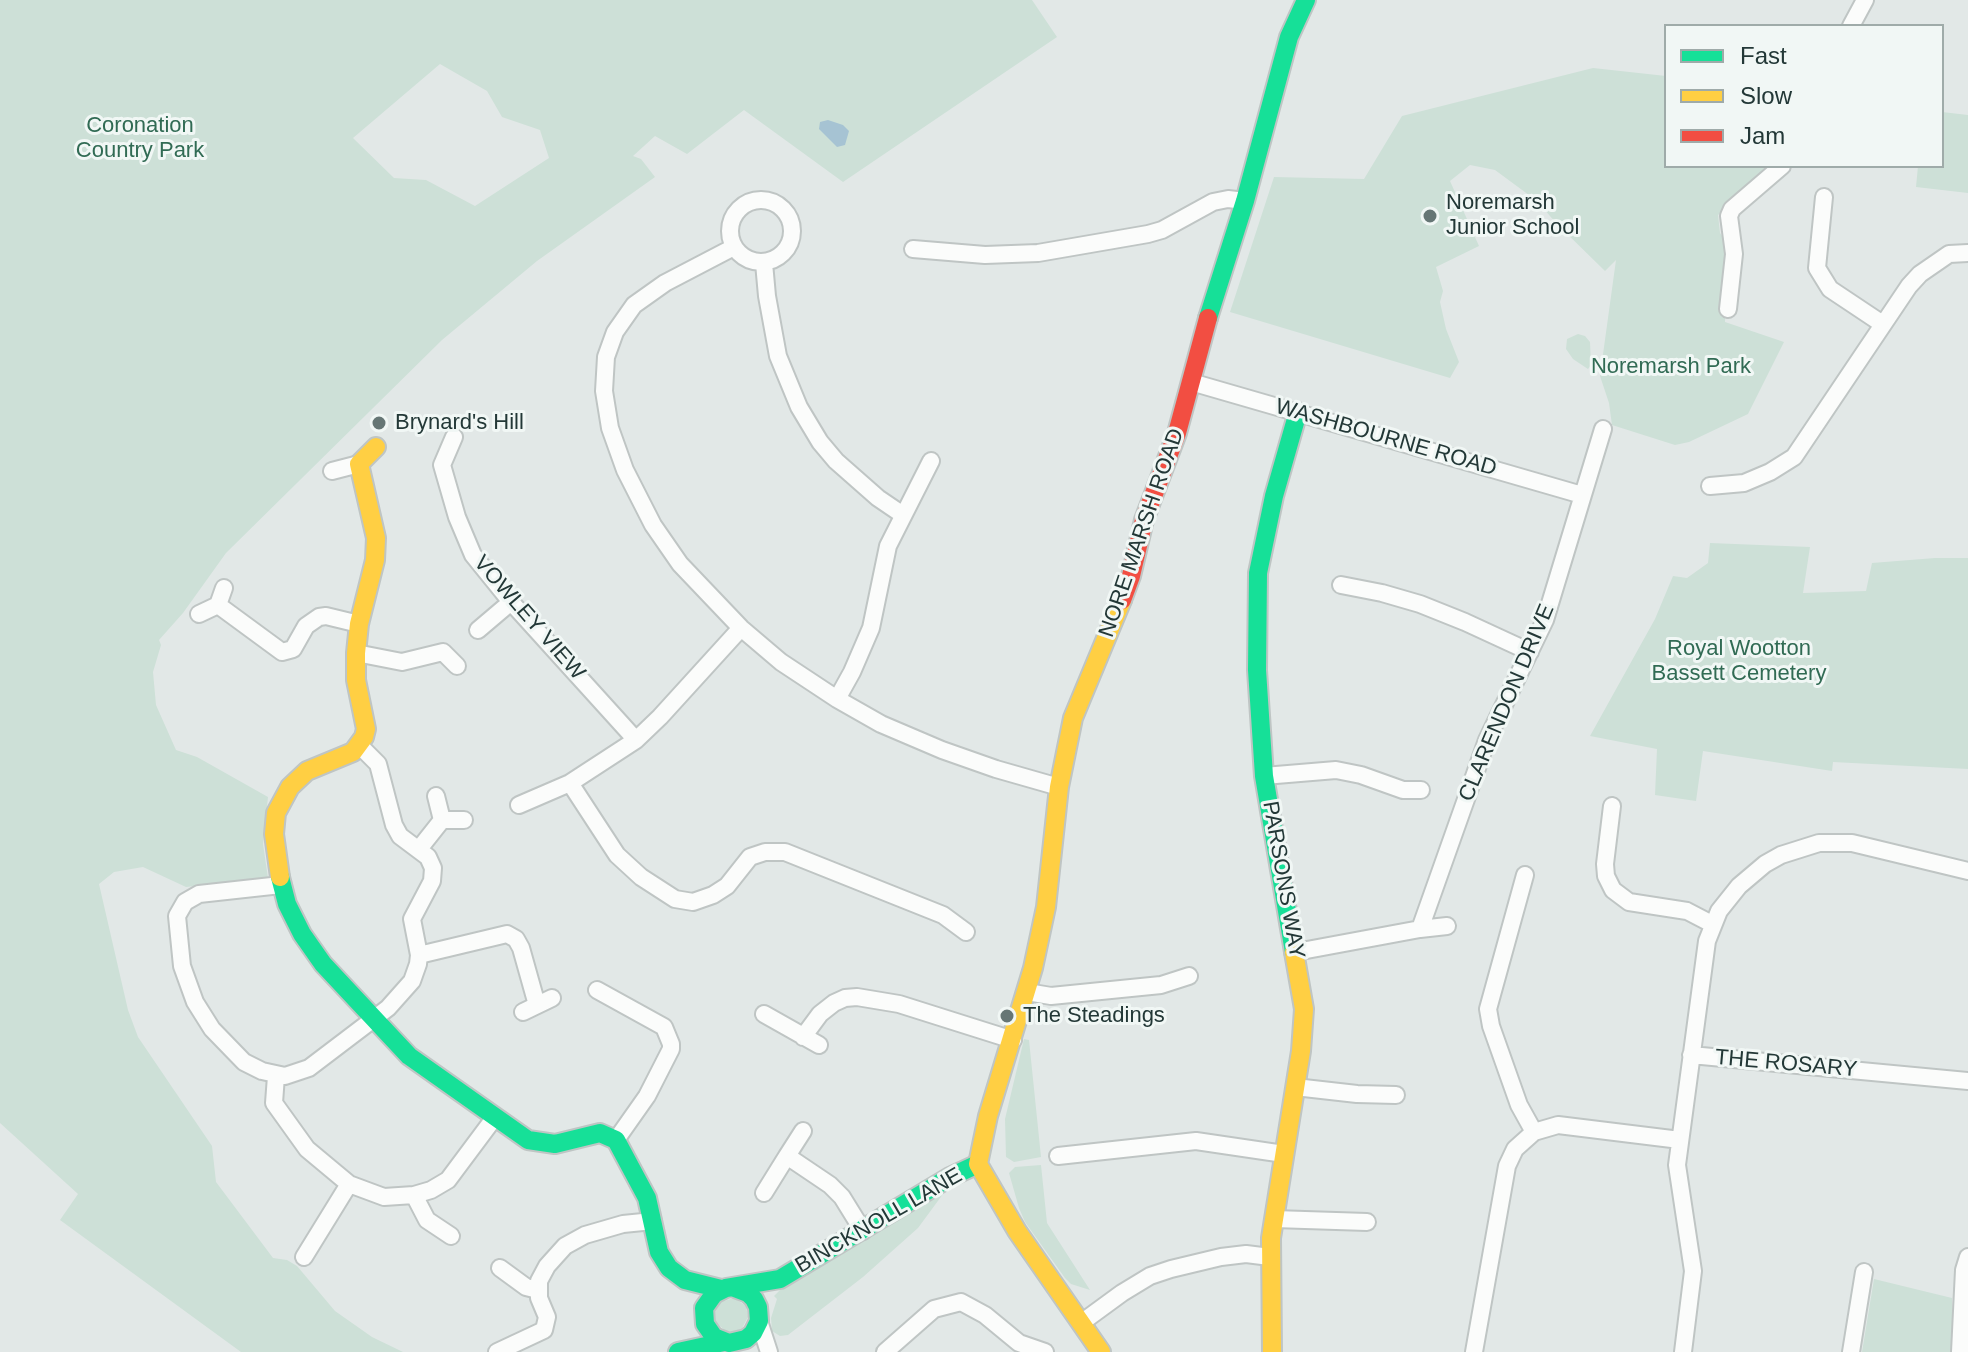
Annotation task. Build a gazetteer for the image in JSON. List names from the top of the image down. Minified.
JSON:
{"streets":{"street":["WASHBOURNE ROAD","NORE MARSH ROAD","VOWLEY VIEW","CLARENDON DRIVE","PARSONS WAY","THE ROSARY","BINCKNOLL LANE"]},"crossings":[["WASHBOURNE ROAD","NORE MARSH ROAD"],["WASHBOURNE ROAD","CLARENDON DRIVE"],["WASHBOURNE ROAD","PARSONS WAY"],["NORE MARSH ROAD","BINCKNOLL LANE"]],"parks":["Coronation Country Park","Noremarsh Park","Royal Wootton Bassett Cemetery"],"places":["Noremarsh Junior School","Brynard's Hill","The Steadings"],"legend":["Fast","Slow","Jam"]}
